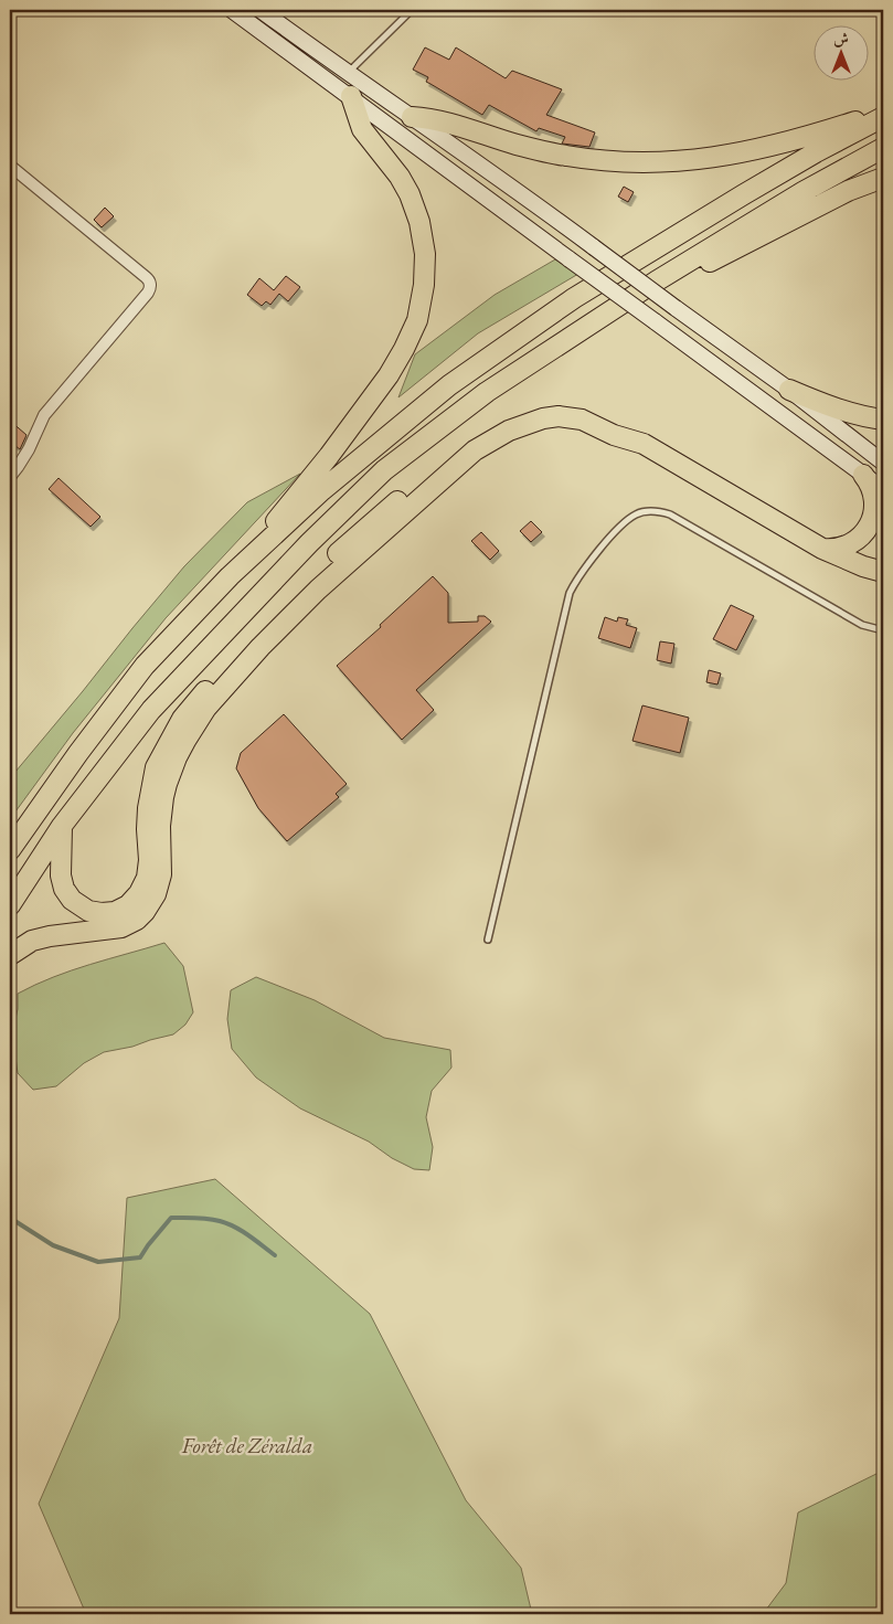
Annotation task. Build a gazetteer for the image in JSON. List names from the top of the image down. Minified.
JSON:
{"parks":["Forêt de Zéralda"],"north":"top"}
